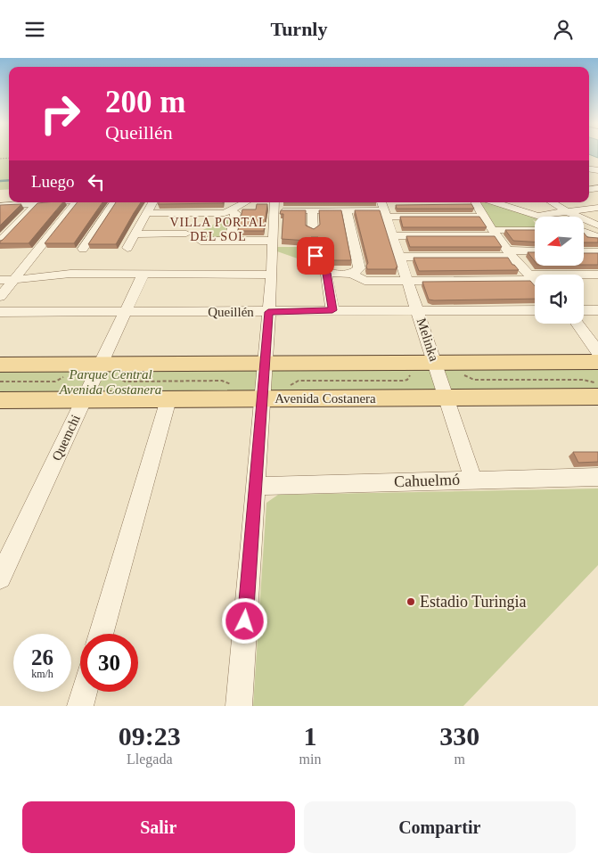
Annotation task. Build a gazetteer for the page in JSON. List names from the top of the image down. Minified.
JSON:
{"streets":{"main road":["Avenida Costanera"],"street":["Queillén","Melinka","Quemchi","Cahuelmó"]},"crossings":[["Queillén","Melinka"],["Queillén","Quemchi"],["Melinka","Avenida Costanera"],["Melinka","Cahuelmó"],["Avenida Costanera","Quemchi"]],"districts":["VILLA PORTAL DEL SOL"],"parks":["Parque Central Avenida Costanera"],"places":["Estadio Turingia"],"north":"left","page":{"header":"Turnly","turn":["200 m","Queillén"],"then":"Luego","speed":"26 km/h","limit":"30","eta":["09:23","Llegada","1","min","330","m"],"buttons":["Salir","Compartir"]}}
